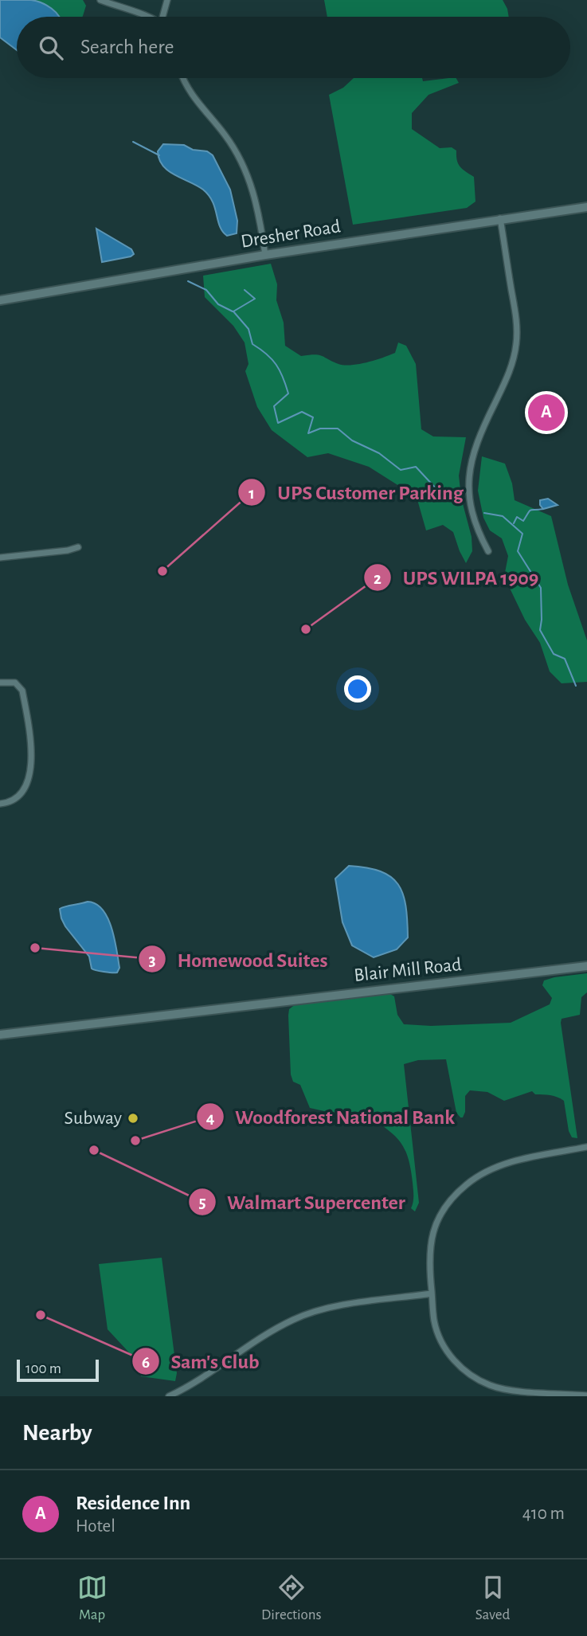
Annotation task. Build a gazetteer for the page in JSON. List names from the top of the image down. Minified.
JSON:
{"streets":{"main road":["Dresher Road","Blair Mill Road"]},"places":["UPS Customer Parking","UPS WILPA 1909","Homewood Suites","Subway","Woodforest National Bank","Walmart Supercenter","Sam's Club"],"scale_bar":"100 m","page":{"search":"Search here","pins":"A","scale":"100 m","heading":"Nearby","list":[{"mark":"A","name":"Residence Inn","note":"Hotel","value":"410 m"}],"nav":["Map","Directions","Saved"]}}
